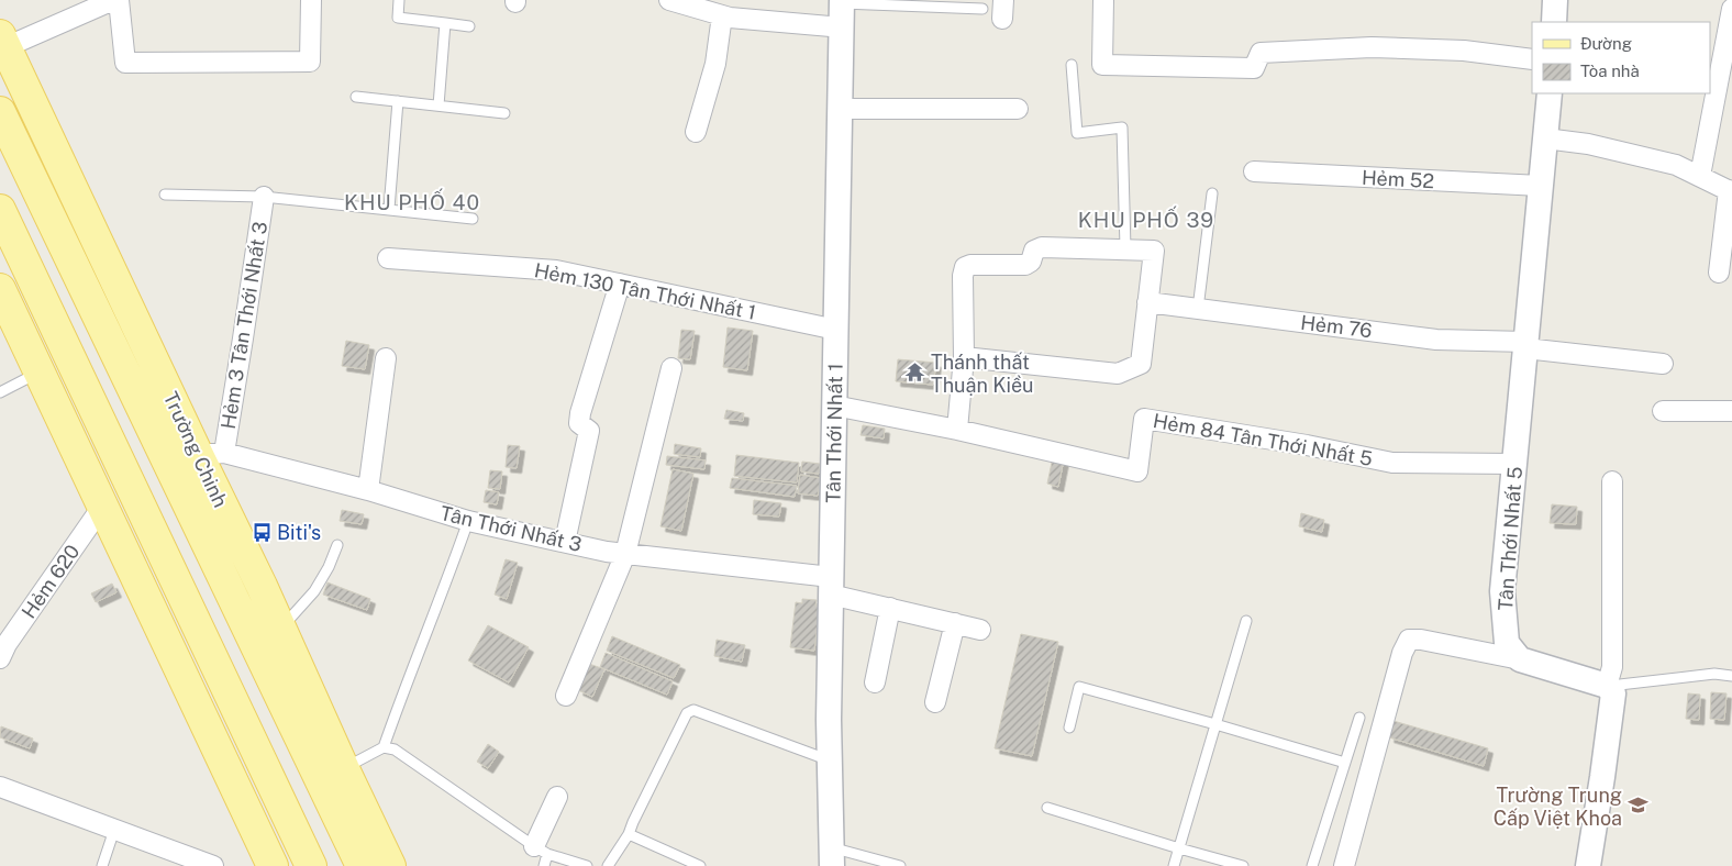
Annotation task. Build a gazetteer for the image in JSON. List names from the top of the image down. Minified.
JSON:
{"streets":{"main road":["Trường Chinh"],"street":["Hẻm 52","Hẻm 130 Tân Thới Nhất 1","Hẻm 3 Tân Thới Nhất 3","Hẻm 76","Tân Thới Nhất 1","Hẻm 84 Tân Thới Nhất 5","Tân Thới Nhất 3","Tân Thới Nhất 5","Hẻm 620"]},"crossings":[["Hẻm 52","Tân Thới Nhất 5"],["Hẻm 130 Tân Thới Nhất 1","Tân Thới Nhất 1"],["Hẻm 3 Tân Thới Nhất 3","Trường Chinh"],["Hẻm 3 Tân Thới Nhất 3","Tân Thới Nhất 3"],["Hẻm 76","Tân Thới Nhất 5"],["Tân Thới Nhất 1","Hẻm 84 Tân Thới Nhất 5"],["Tân Thới Nhất 1","Tân Thới Nhất 3"],["Hẻm 84 Tân Thới Nhất 5","Tân Thới Nhất 5"],["Trường Chinh","Tân Thới Nhất 3"]],"districts":["KHU PHỐ 40","KHU PHỐ 39"],"places":{"temple":["Thánh thất Thuận Kiều"],"bus stop":["Biti's"],"school or university":["Trường Trung Cấp Việt Khoa"]},"legend":["Đường","Tòa nhà"]}
